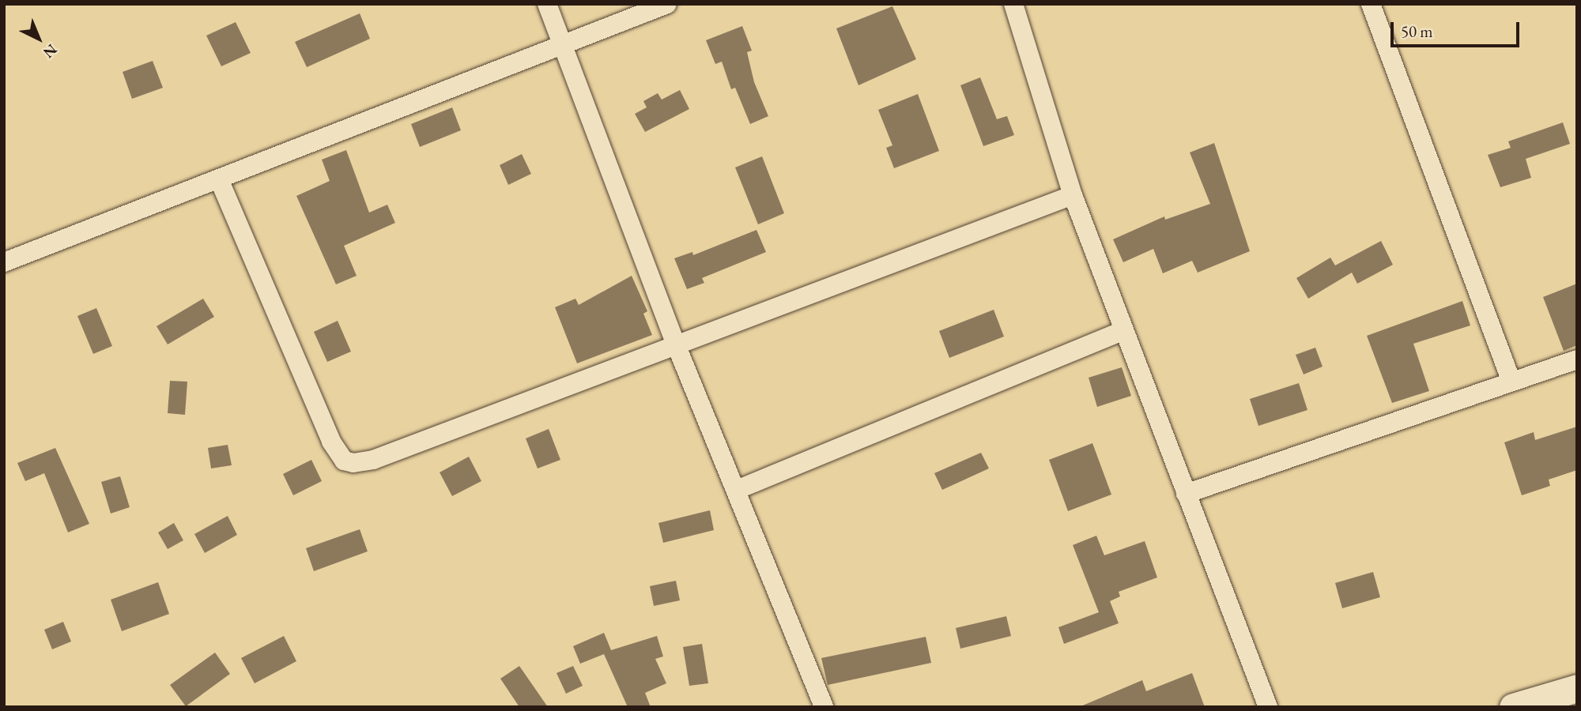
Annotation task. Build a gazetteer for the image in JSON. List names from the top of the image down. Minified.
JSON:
{"scale_bar":"50 m","north":"bottom right"}
